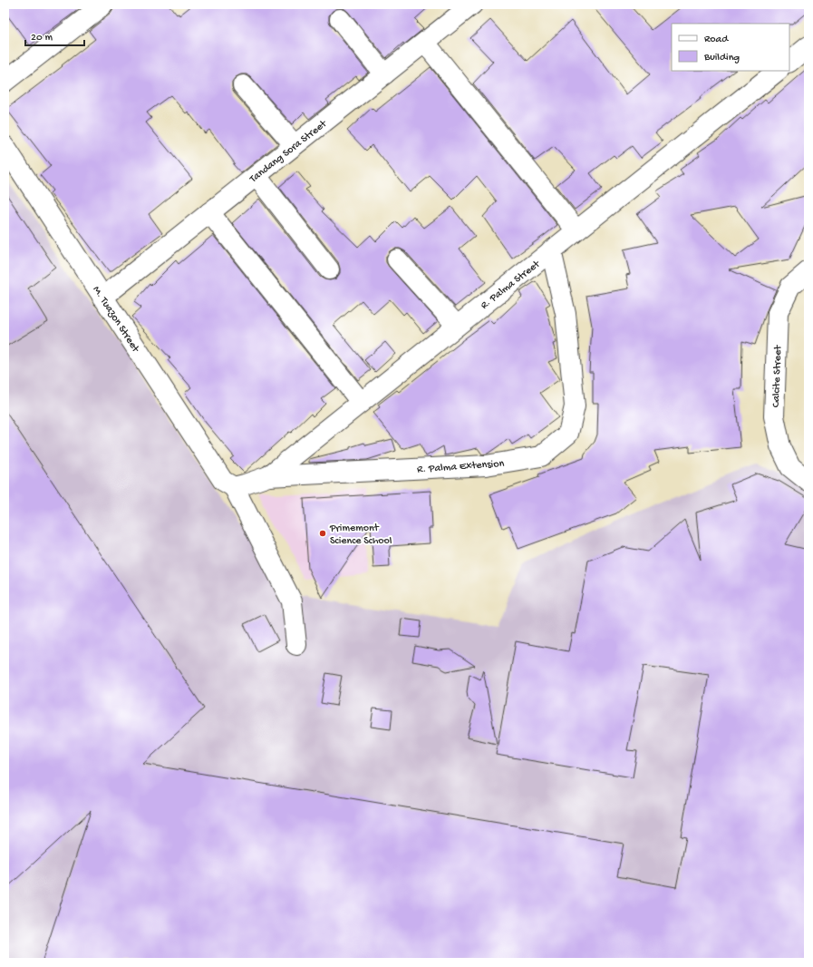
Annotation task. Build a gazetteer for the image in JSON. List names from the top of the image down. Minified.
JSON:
{"streets":{"street":["Tandang Sora Street","R. Palma Street","M. Tuazon Street","Calcite Street","R. Palma Extension"]},"crossings":[["Tandang Sora Street","M. Tuazon Street"],["R. Palma Street","M. Tuazon Street"],["R. Palma Street","R. Palma Extension"]],"places":["Primemont Science School"],"legend":["Road","Building"],"scale_bar":"20 m"}
